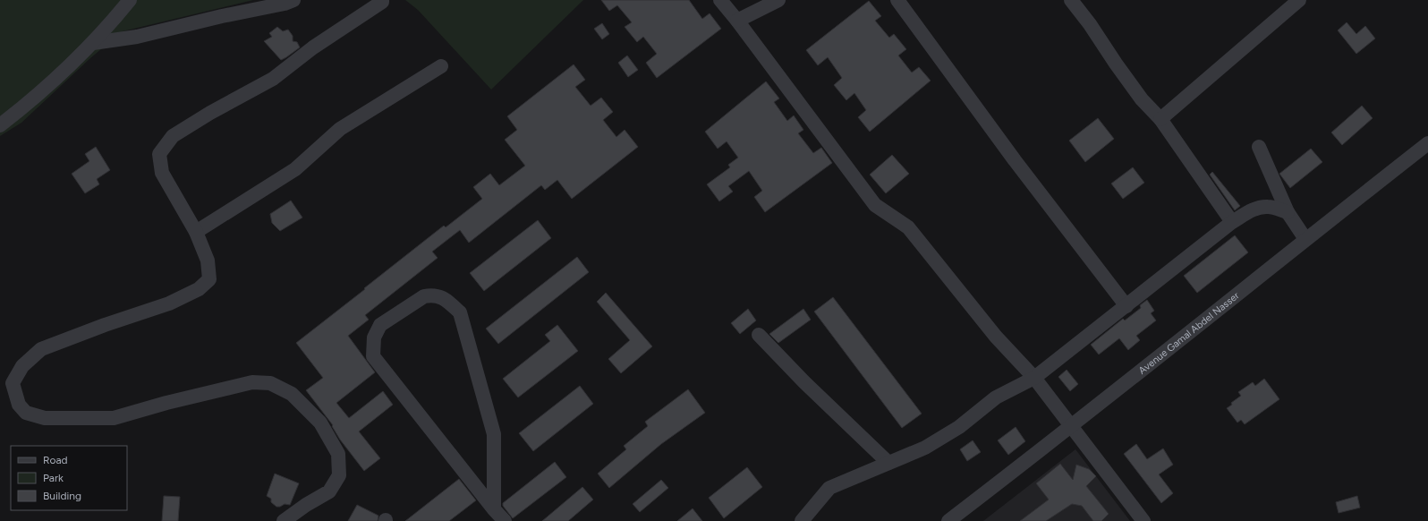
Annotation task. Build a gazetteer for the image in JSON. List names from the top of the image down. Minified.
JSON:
{"streets":{"street":["Avenue Gamal Abdel Nasser"]},"legend":["Road","Park","Building"]}
